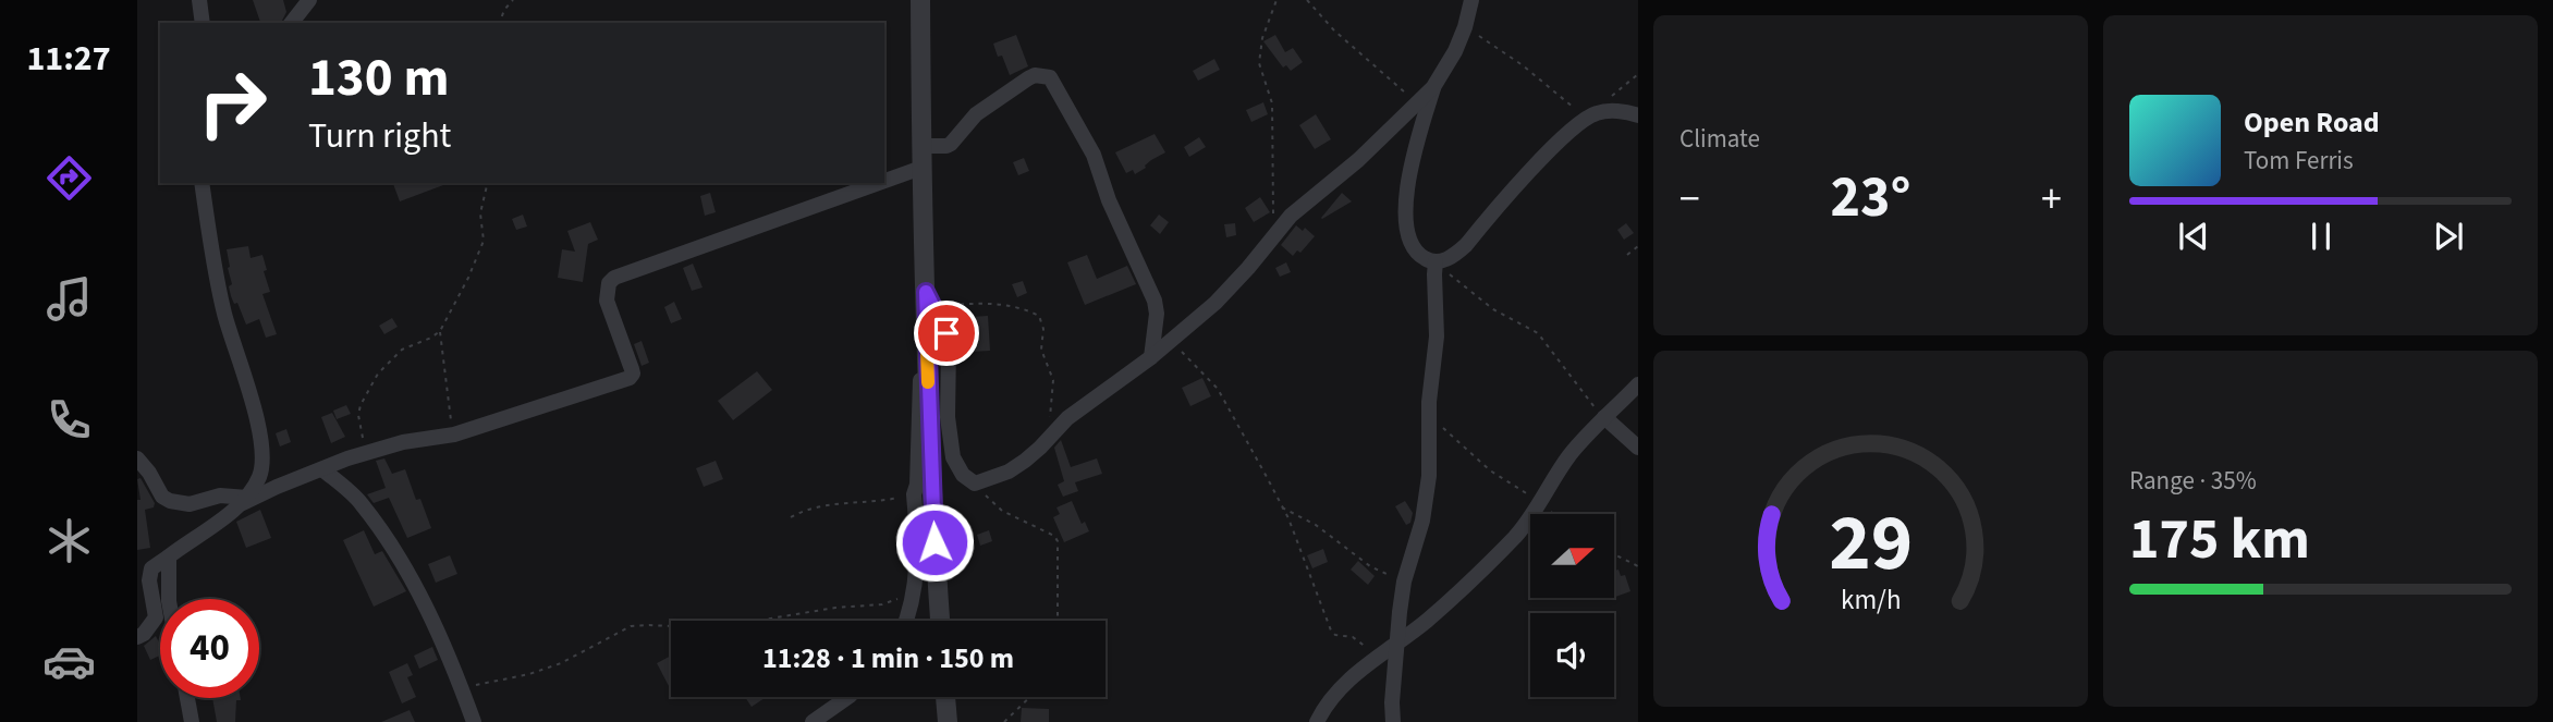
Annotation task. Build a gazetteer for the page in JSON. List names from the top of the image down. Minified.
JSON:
{"north":"right","page":{"tabs":"11:27","tile":["Climate",["Range · 35%","175 km"]],"turn":["130 m","Turn right"],"song":["Open Road","Tom Ferris"],"heat":["−","23°","+"],"limit":"40","trip":"11:28 · 1 min · 150 m","gauge":["29","km/h"]}}
